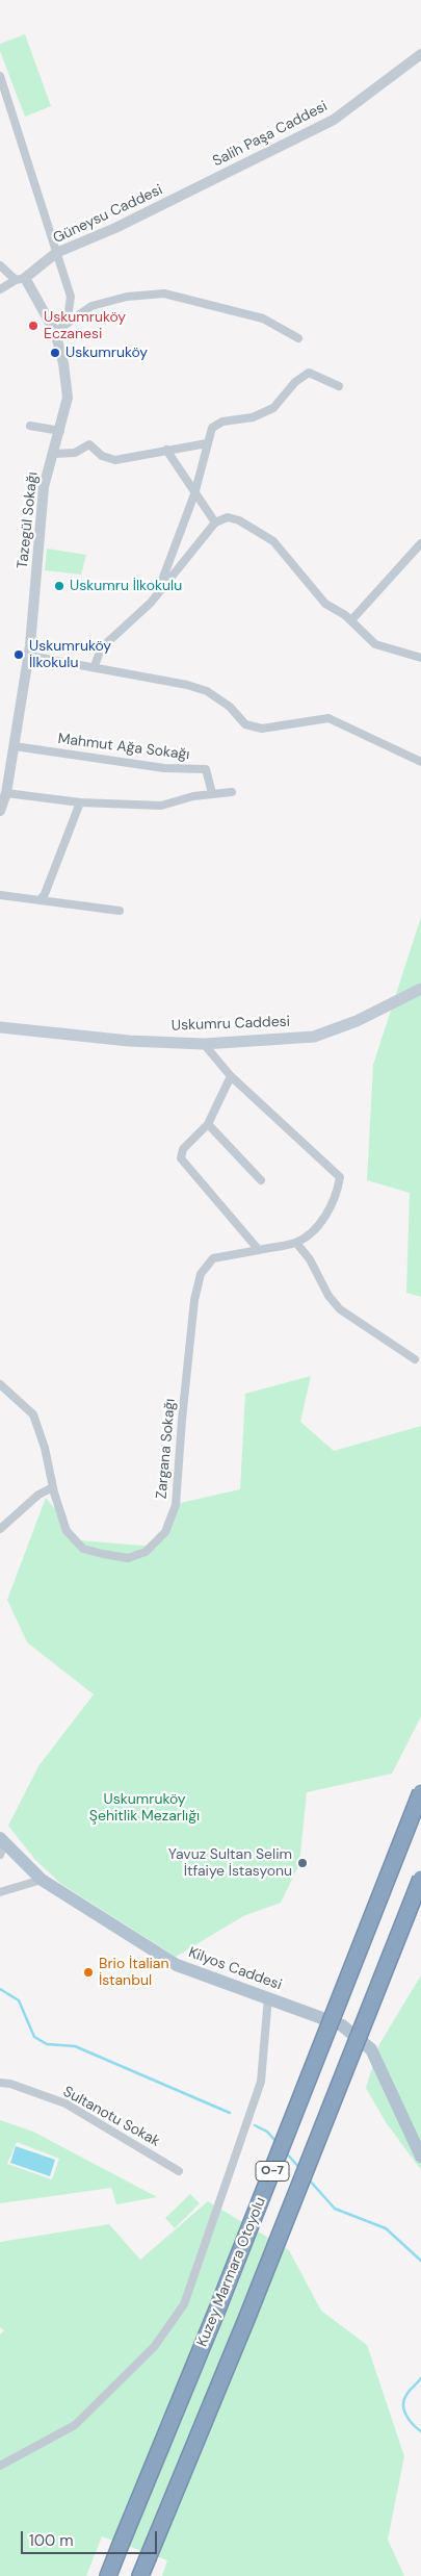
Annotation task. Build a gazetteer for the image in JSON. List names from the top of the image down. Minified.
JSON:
{"streets":{"highway":["O-7","Kuzey Marmara Otoyolu"],"main road":["Uskumru Caddesi","Kilyos Caddesi"],"street":["Salih Paşa Caddesi","Güneysu Caddesi","Tazegül Sokağı","Mahmut Ağa Sokağı","Zargana Sokağı","Sultanotu Sokak"]},"crossings":[["Salih Paşa Caddesi","Güneysu Caddesi"],["Güneysu Caddesi","Tazegül Sokağı"],["Tazegül Sokağı","Mahmut Ağa Sokağı"]],"parks":["Uskumruköy Şehitlik Mezarlığı"],"places":["Uskumruköy Eczanesi","Uskumruköy","Uskumru İlkokulu","Uskumruköy İlkokulu","Yavuz Sultan Selim İtfaiye İstasyonu","Brio İtalian İstanbul"],"scale_bar":"100 m"}
